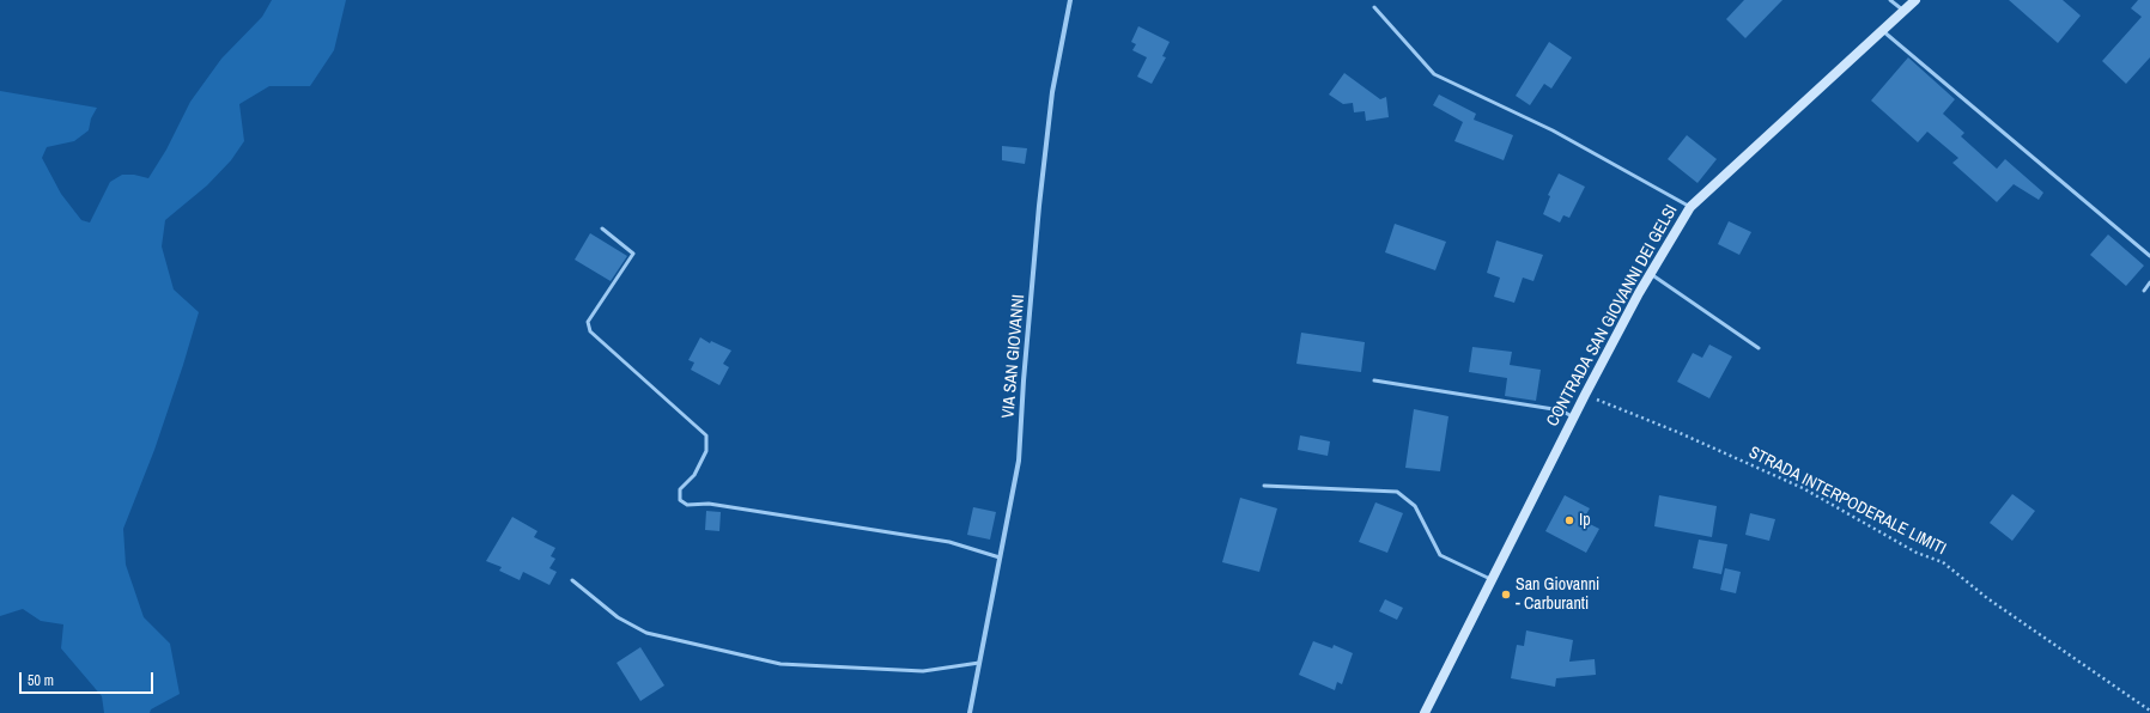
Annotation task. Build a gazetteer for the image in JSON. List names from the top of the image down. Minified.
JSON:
{"streets":{"main road":["CONTRADA SAN GIOVANNI DEI GELSI"],"street":["VIA SAN GIOVANNI"],"path":["STRADA INTERPODERALE LIMITI"]},"crossings":[["CONTRADA SAN GIOVANNI DEI GELSI","STRADA INTERPODERALE LIMITI"]],"places":["Ip","San Giovanni - Carburanti"],"scale_bar":"50 m"}
